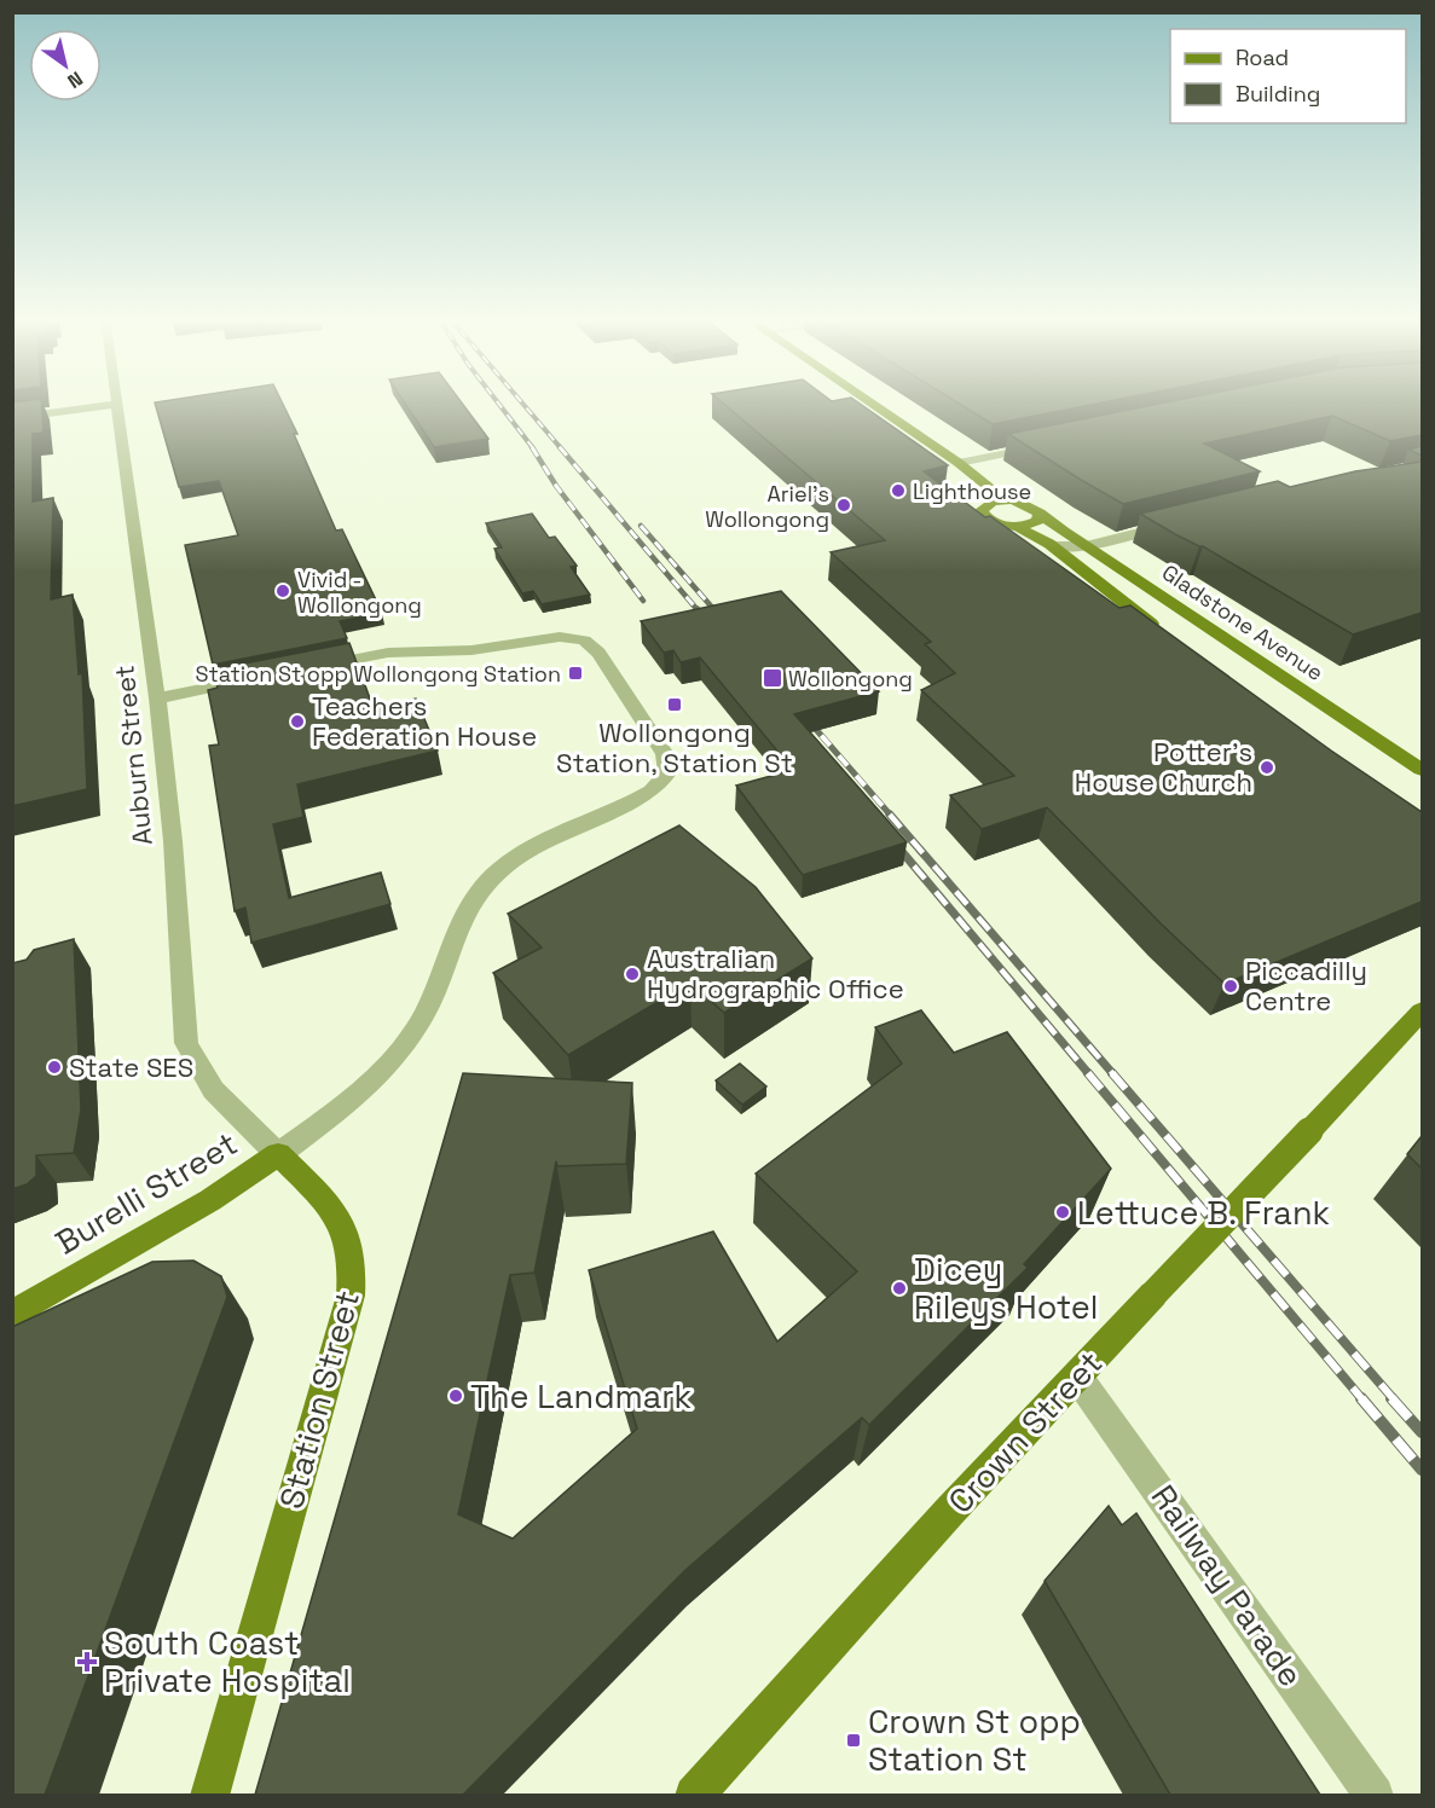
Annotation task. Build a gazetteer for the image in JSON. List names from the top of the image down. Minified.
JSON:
{"streets":{"main road":["Gladstone Avenue","Burelli Street","Station Street","Crown Street"],"street":["Auburn Street","Railway Parade"]},"crossings":[["Auburn Street","Burelli Street"],["Auburn Street","Station Street"],["Burelli Street","Station Street"],["Crown Street","Railway Parade"]],"places":{"other":["Lighthouse","Ariel's Wollongong","Vivid - Wollongong","Teachers Federation House","Potter's House Church","Australian Hydrographic Office","Piccadilly Centre","State SES","Lettuce B. Frank","Dicey Rileys Hotel","The Landmark"],"transit":["Station St opp Wollongong Station","Wollongong","Wollongong Station, Station St","Crown St opp Station St"],"health":["South Coast Private Hospital"]},"legend":["Road","Building"],"north":"bottom right"}
